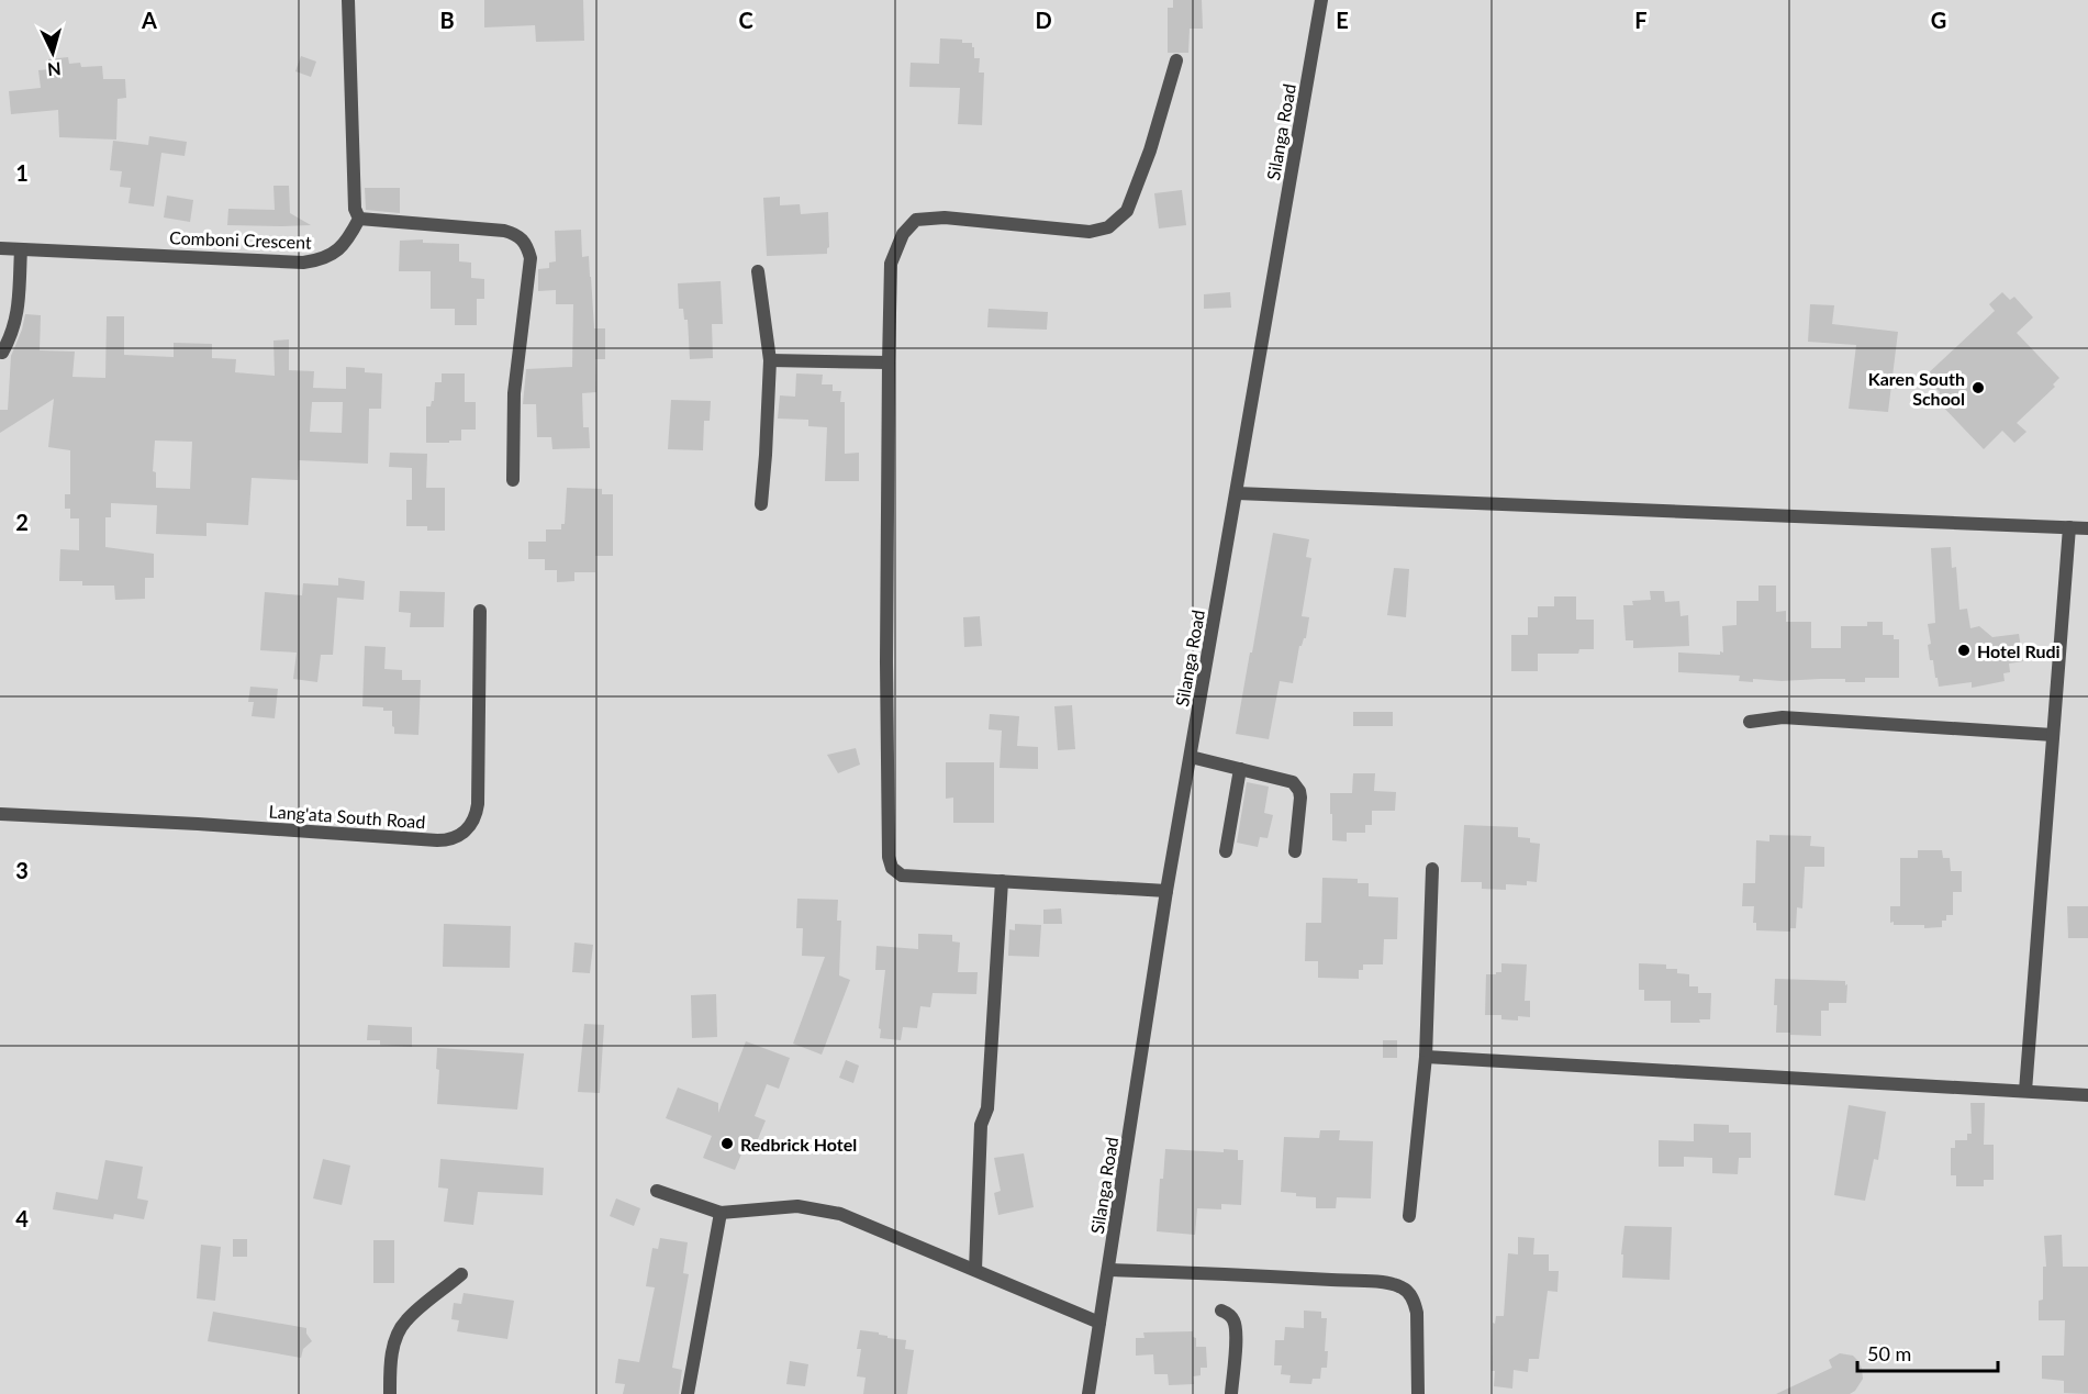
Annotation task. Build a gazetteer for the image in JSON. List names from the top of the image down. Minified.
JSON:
{"streets":{"street":["Silanga Road","Comboni Crescent","Lang'ata South Road"]},"places":["Karen South School","Hotel Rudi","Redbrick Hotel"],"scale_bar":"50 m","north":"bottom","grid":{"columns":["A","B","C","D","E","F","G"],"rows":["1","2","3","4"]}}
